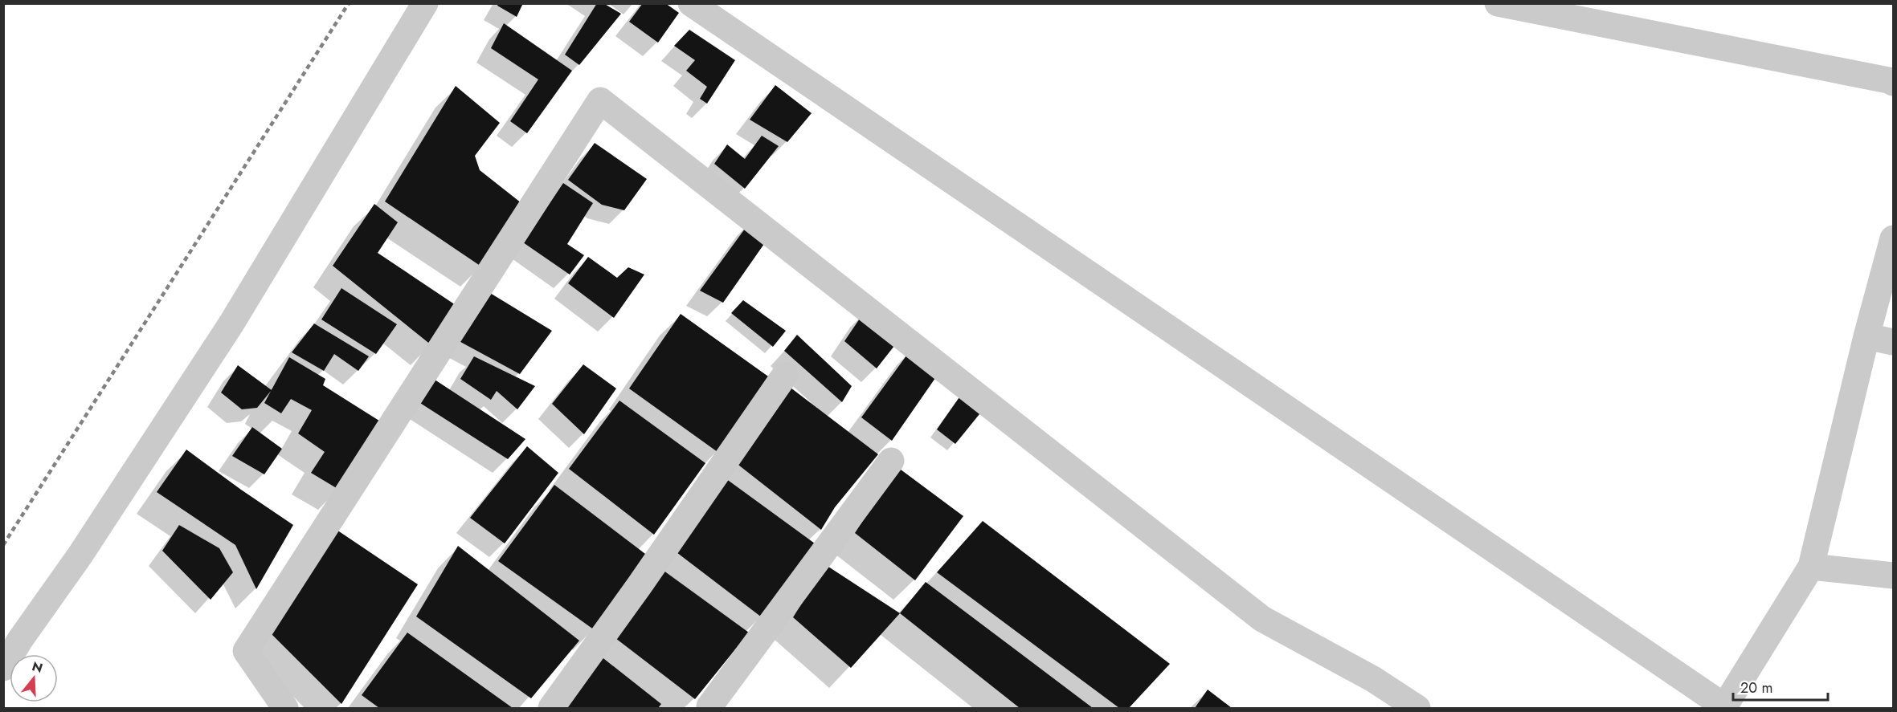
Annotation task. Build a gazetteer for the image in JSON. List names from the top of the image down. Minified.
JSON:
{"scale_bar":"20 m","north":"top"}
